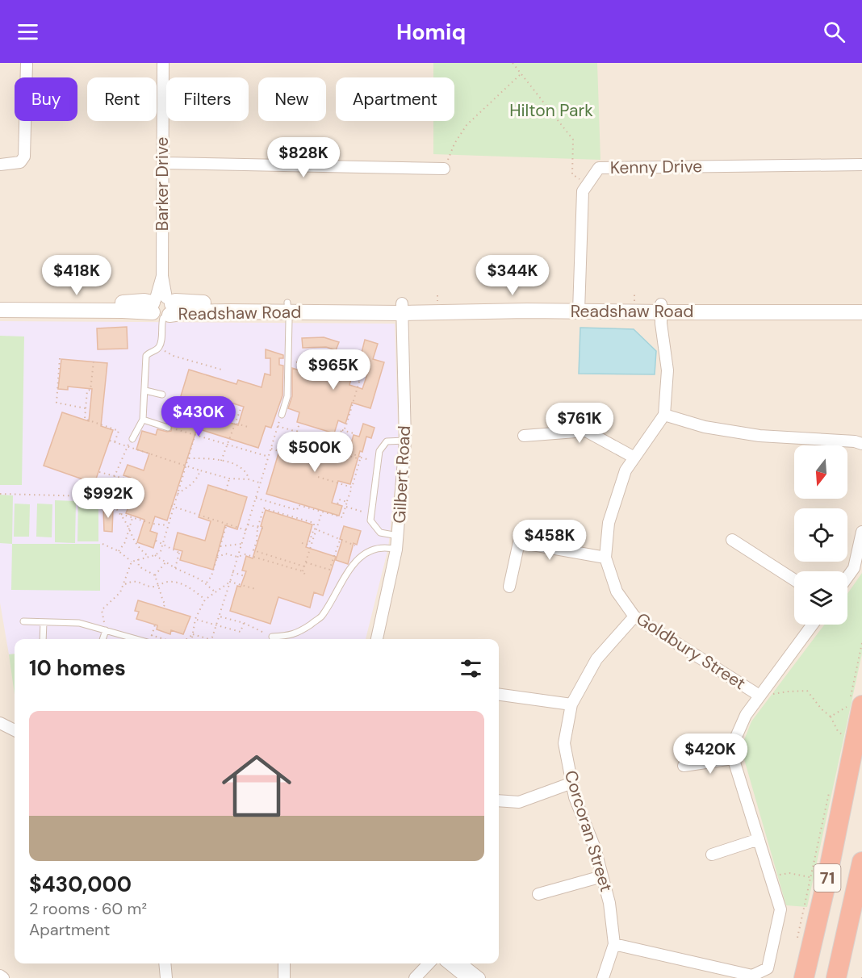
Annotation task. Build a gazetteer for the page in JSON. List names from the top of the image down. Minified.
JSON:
{"streets":{"highway":["71"],"street":["Kenny Drive","Barker Drive","Readshaw Road","Gilbert Road","Goldbury Street","Corcoran Street"]},"crossings":[["Kenny Drive","Readshaw Road"],["Barker Drive","Readshaw Road"],["Readshaw Road","Gilbert Road"],["Goldbury Street","Corcoran Street"]],"parks":["Hilton Park"],"north":"bottom","page":{"header":"Homiq","chip":["Buy","Rent","Filters","New","Apartment"],"price":["$828K","$418K","$344K","$965K","$430K","$761K","$500K","$992K","$458K","$420K"],"heading":"10 homes","list":[{"name":"$430,000","note":"2 rooms · 60 m² · Apartment"}]}}
